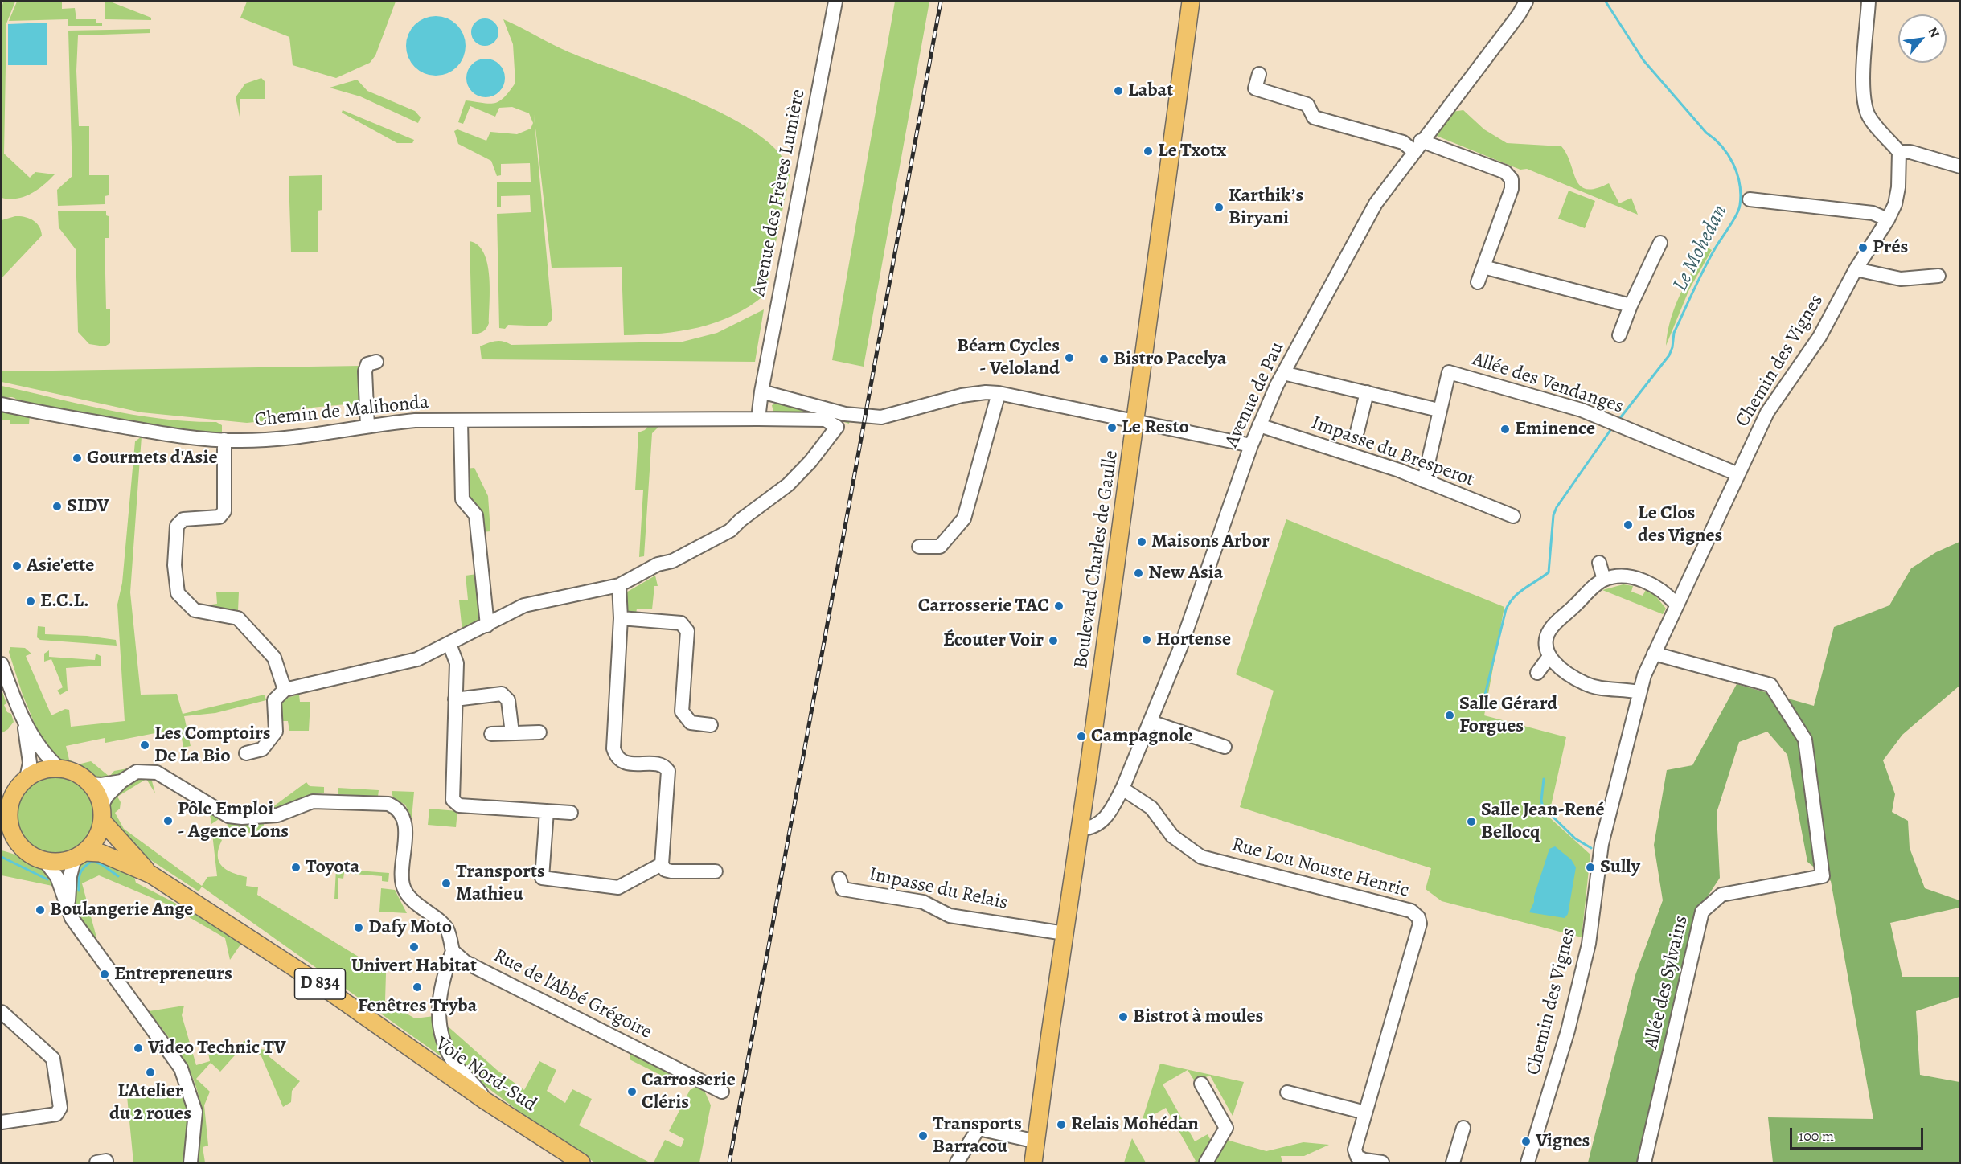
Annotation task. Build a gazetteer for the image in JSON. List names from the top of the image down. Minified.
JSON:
{"streets":{"main road":["Boulevard Charles de Gaulle","D 834","Voie Nord-Sud"],"street":["Avenue des Frères Lumière","Chemin des Vignes","Allée des Vendanges","Avenue de Pau","Chemin de Malihonda","Impasse du Bresperot","Rue Lou Nouste Henric","Impasse du Relais","Allée des Sylvains","Rue de l'Abbé Grégoire"]},"crossings":[["Chemin des Vignes","Allée des Vendanges"],["Chemin des Vignes","Allée des Sylvains"],["Avenue de Pau","Impasse du Bresperot"],["Avenue de Pau","Boulevard Charles de Gaulle"],["Avenue de Pau","Rue Lou Nouste Henric"],["Boulevard Charles de Gaulle","Impasse du Relais"]],"water":["Le Mohedan"],"places":["Labat","Le Txotx","Karthik’s Biryani","Prés","Béarn Cycles - Veloland","Bistro Pacelya","Le Resto","Eminence","Gourmets d'Asie","SIDV","Le Clos des Vignes","Maisons Arbor","Asie'ette","New Asia","E.C.L.","Carrosserie TAC","Hortense","Écouter Voir","Salle Gérard Forgues","Campagnole","Les Comptoirs De La Bio","Pôle Emploi - Agence Lons","Salle Jean-René Bellocq","Toyota","Sully","Transports Mathieu","Boulangerie Ange","Dafy Moto","Univert Habitat","Entrepreneurs","Fenêtres Tryba","Bistrot à moules","Video Technic TV","L'Atelier du 2 roues","Carrosserie Cléris","Relais Mohédan","Transports Barracou","Vignes"],"scale_bar":"100 m","north":"top right"}
